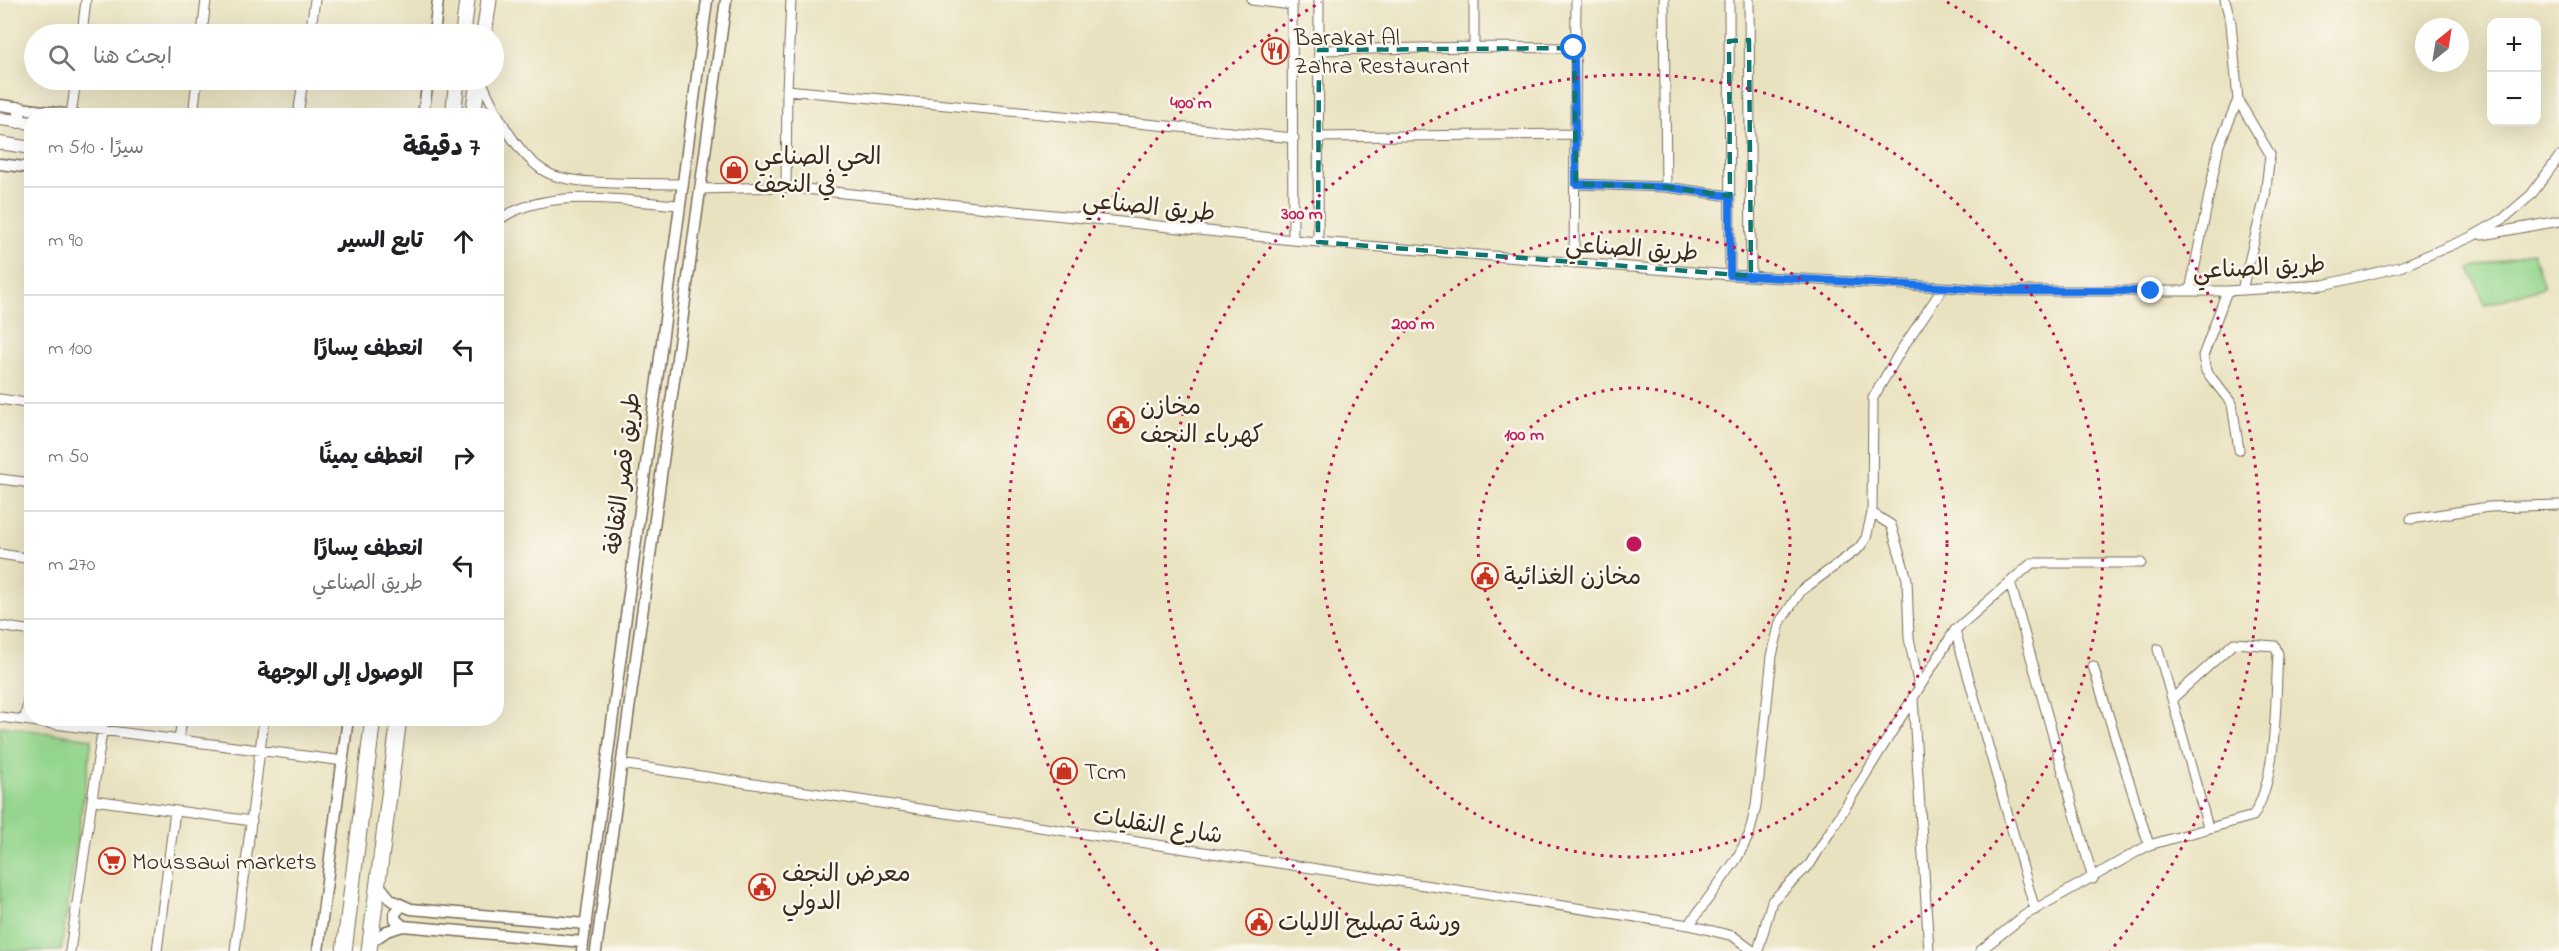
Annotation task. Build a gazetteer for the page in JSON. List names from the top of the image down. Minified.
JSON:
{"streets":{"street":["طريق الصناعي","طريق قصر الثقافة","شارع النقليات"]},"crossings":[["طريق الصناعي","طريق قصر الثقافة"],["طريق قصر الثقافة","شارع النقليات"]],"places":{"restaurant":["Barakat Al Zahra Restaurant"],"shop":["الحي الصناعي في النجف","Tcm"],"public building":["مخازن كهرباء النجف","مخازن الغذائية","معرض النجف الدولي","ورشة تصليح الاليات"],"supermarket":["Moussawi markets"]},"north":"top right","page":{"map_buttons":["+","−"],"search":"ابحث هنا","heading":["7 دقيقة","سيرًا · 510 m"],"list":[["تابع السير","90 m"],["انعطف يسارًا","100 m"],["انعطف يمينًا","50 m"],["انعطف يسارًا","طريق الصناعي","270 m"],"الوصول إلى الوجهة"]},"rings":["400 m","300 m","200 m","100 m"]}
